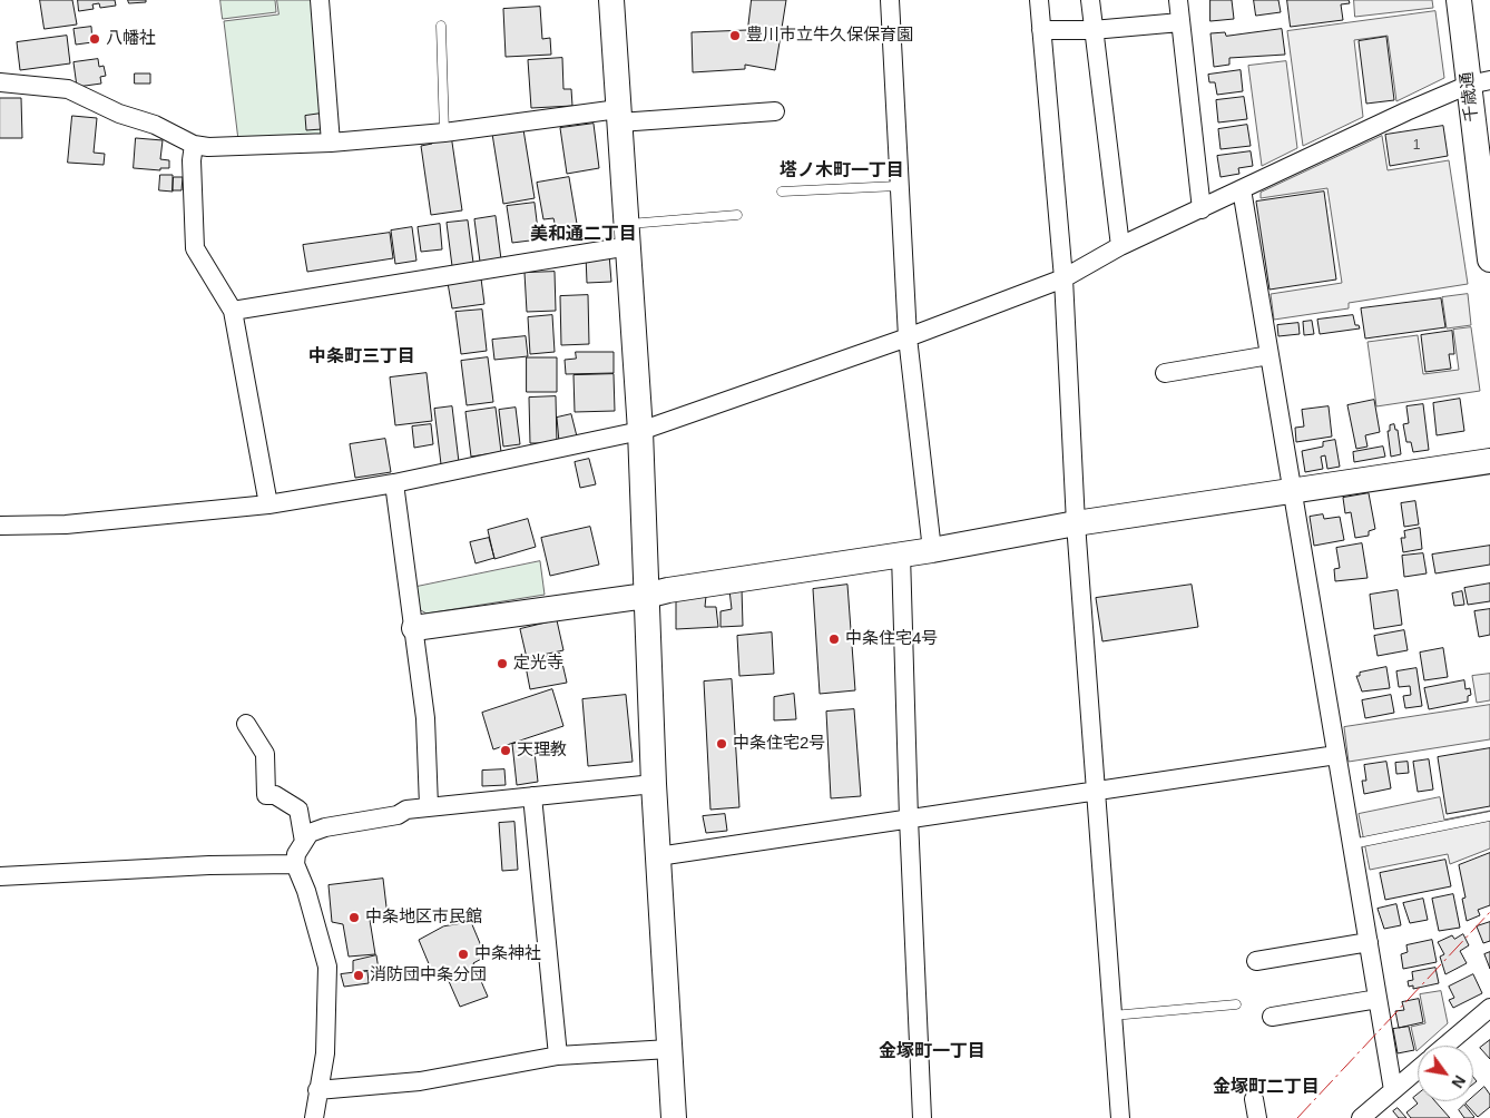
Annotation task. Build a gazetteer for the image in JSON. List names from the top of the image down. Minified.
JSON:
{"streets":{"street":["千歳通"]},"districts":["塔ノ木町一丁目","美和通二丁目","中条町三丁目","金塚町一丁目","金塚町二丁目"],"places":["豊川市立牛久保保育園","八幡社","中条住宅4号","定光寺","中条住宅2号","天理教","中条地区市民館","中条神社","消防団中条分団"],"house_numbers":["1"],"north":"bottom right"}
